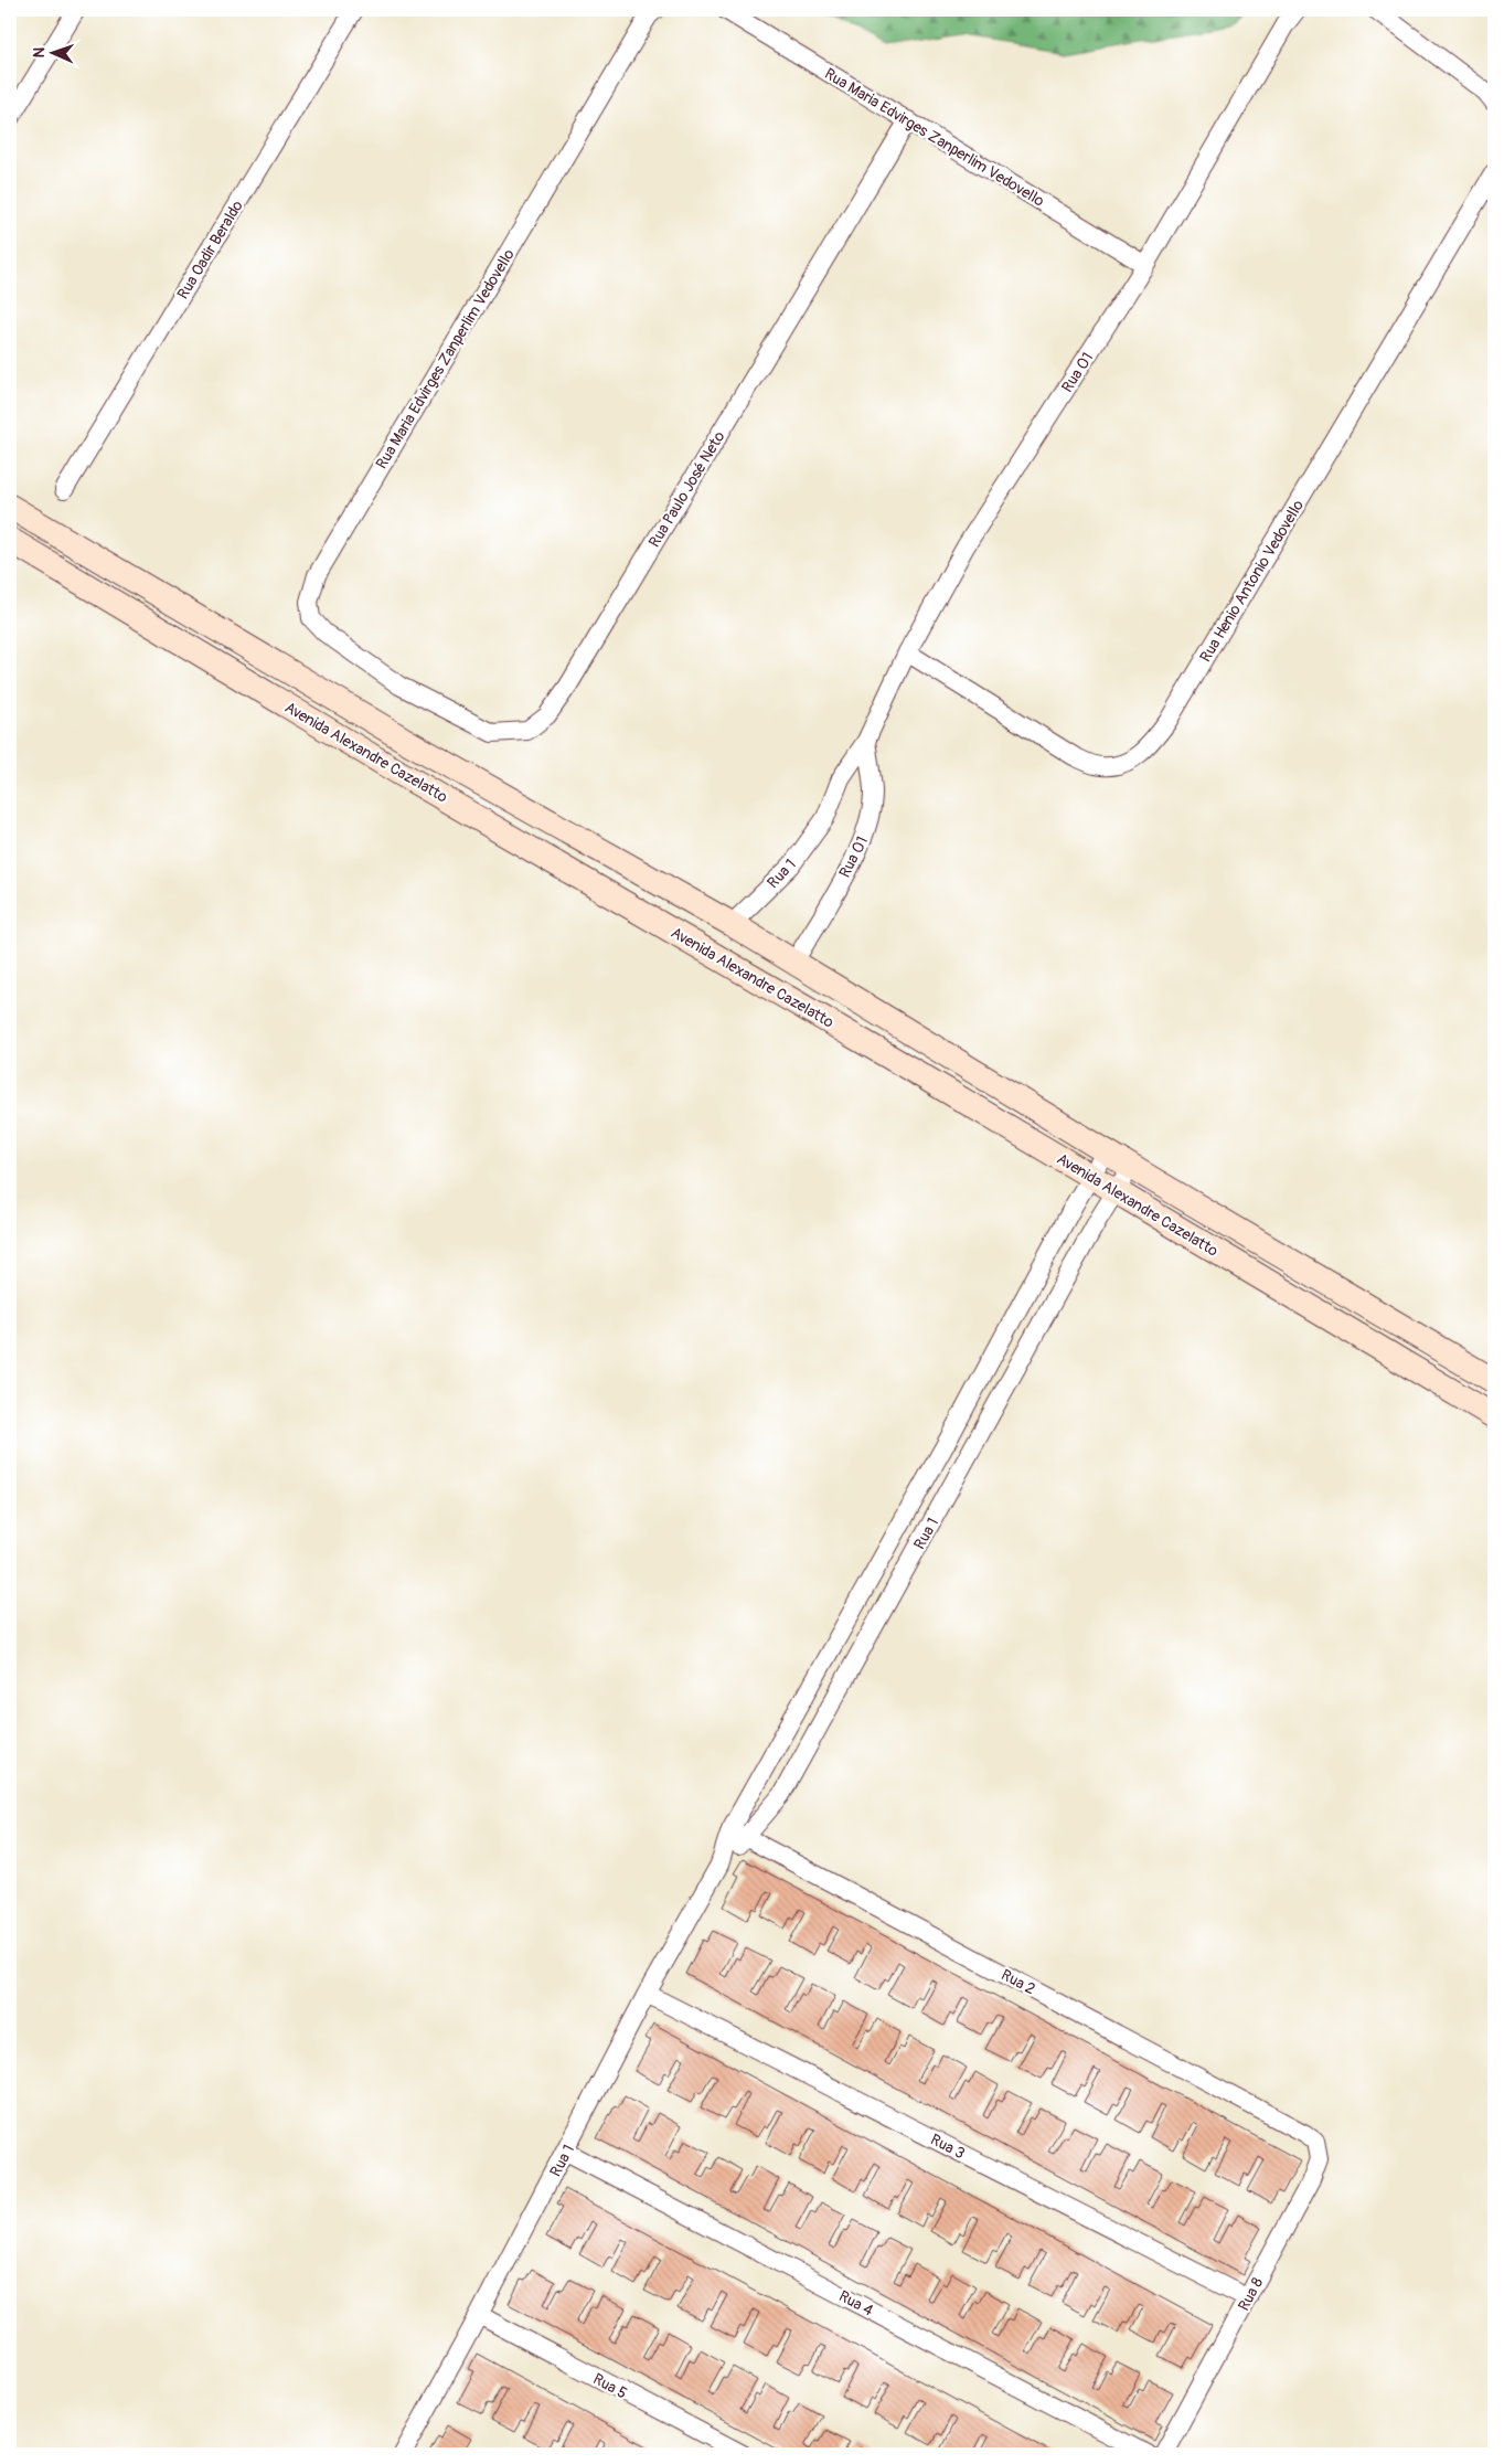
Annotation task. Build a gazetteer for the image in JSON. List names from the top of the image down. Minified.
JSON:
{"streets":{"main road":["Avenida Alexandre Cazelatto"],"street":["Rua Maria Edvirges Zanperlim Vedovello","Rua Oadir Beraldo","Rua 01","Rua Paulo José Neto","Rua Henio Antonio Vedovello","Rua 1","Rua 2","Rua 3","Rua 8","Rua 4","Rua 5"]},"crossings":[["Rua Maria Edvirges Zanperlim Vedovello","Rua 01"],["Rua Maria Edvirges Zanperlim Vedovello","Rua Paulo José Neto"],["Rua 01","Rua Henio Antonio Vedovello"],["Rua 01","Avenida Alexandre Cazelatto"],["Rua 01","Rua 1"],["Avenida Alexandre Cazelatto","Rua 1"],["Rua 1","Rua 2"],["Rua 1","Rua 3"],["Rua 1","Rua 4"],["Rua 1","Rua 5"],["Rua 2","Rua 8"],["Rua 3","Rua 8"]],"north":"left"}
